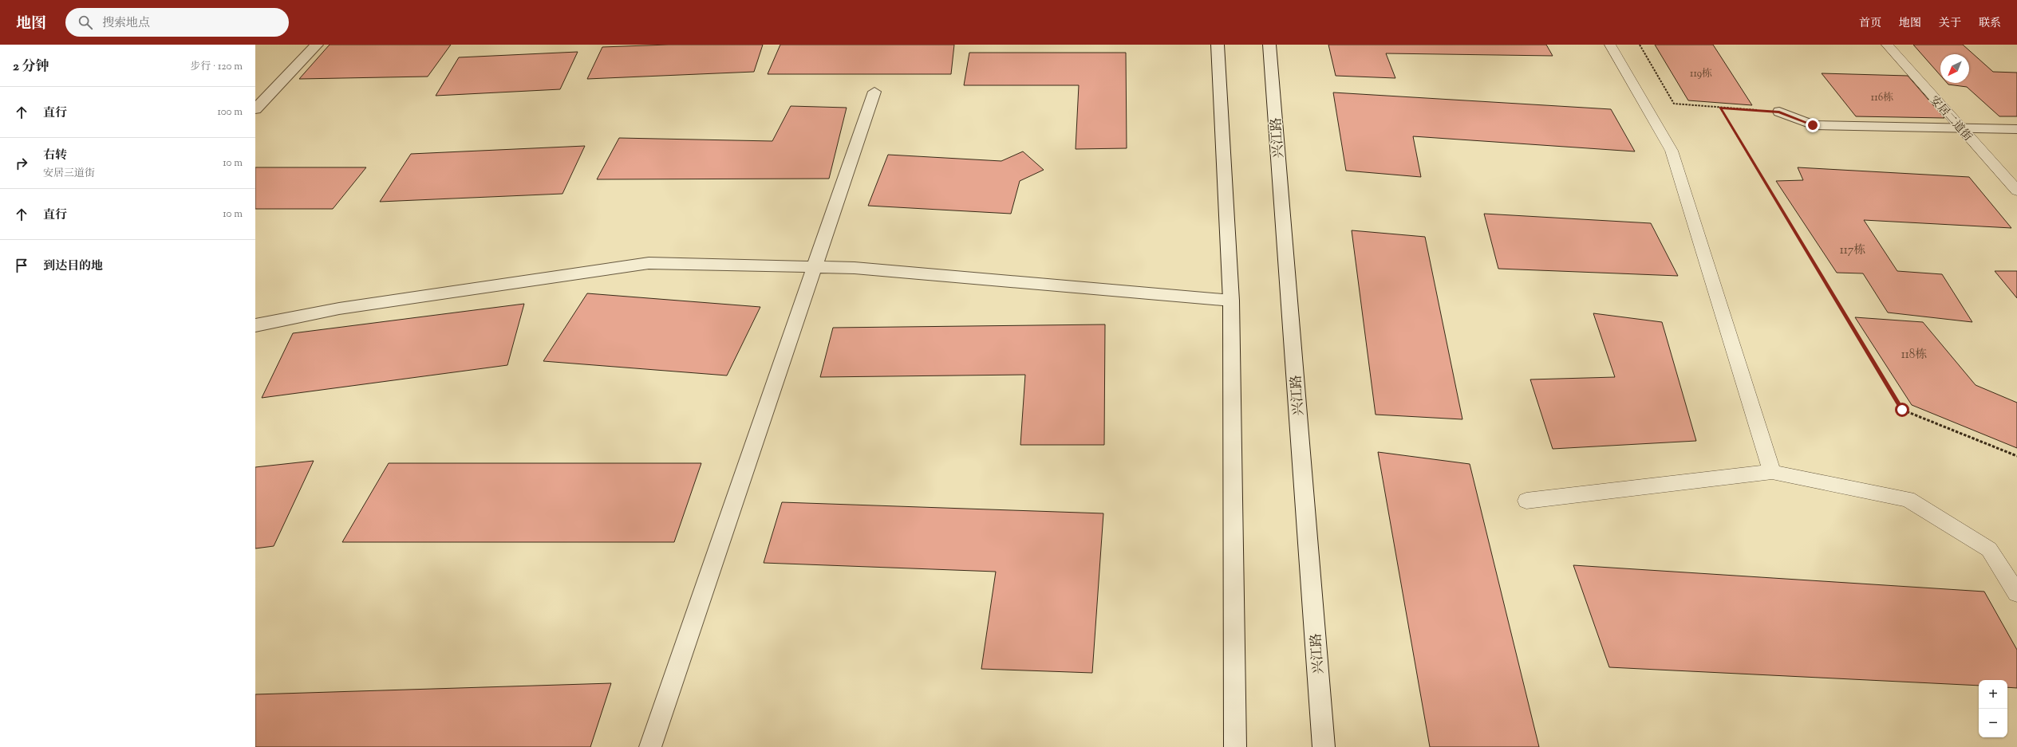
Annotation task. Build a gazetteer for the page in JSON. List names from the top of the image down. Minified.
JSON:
{"streets":{"street":["兴江路"],"lane":["安居二道街"]},"house_numbers":["119栋","116栋","117栋","118栋"],"north":"bottom left","page":{"header":"地图","search":"搜索地点","nav":["首页","地图","关于","联系"],"heading":["2 分钟","步行 · 120 m"],"list":[["直行","100 m"],["右转","安居三道街","10 m"],["直行","10 m"],"到达目的地"],"map_buttons":["+","−"]}}
